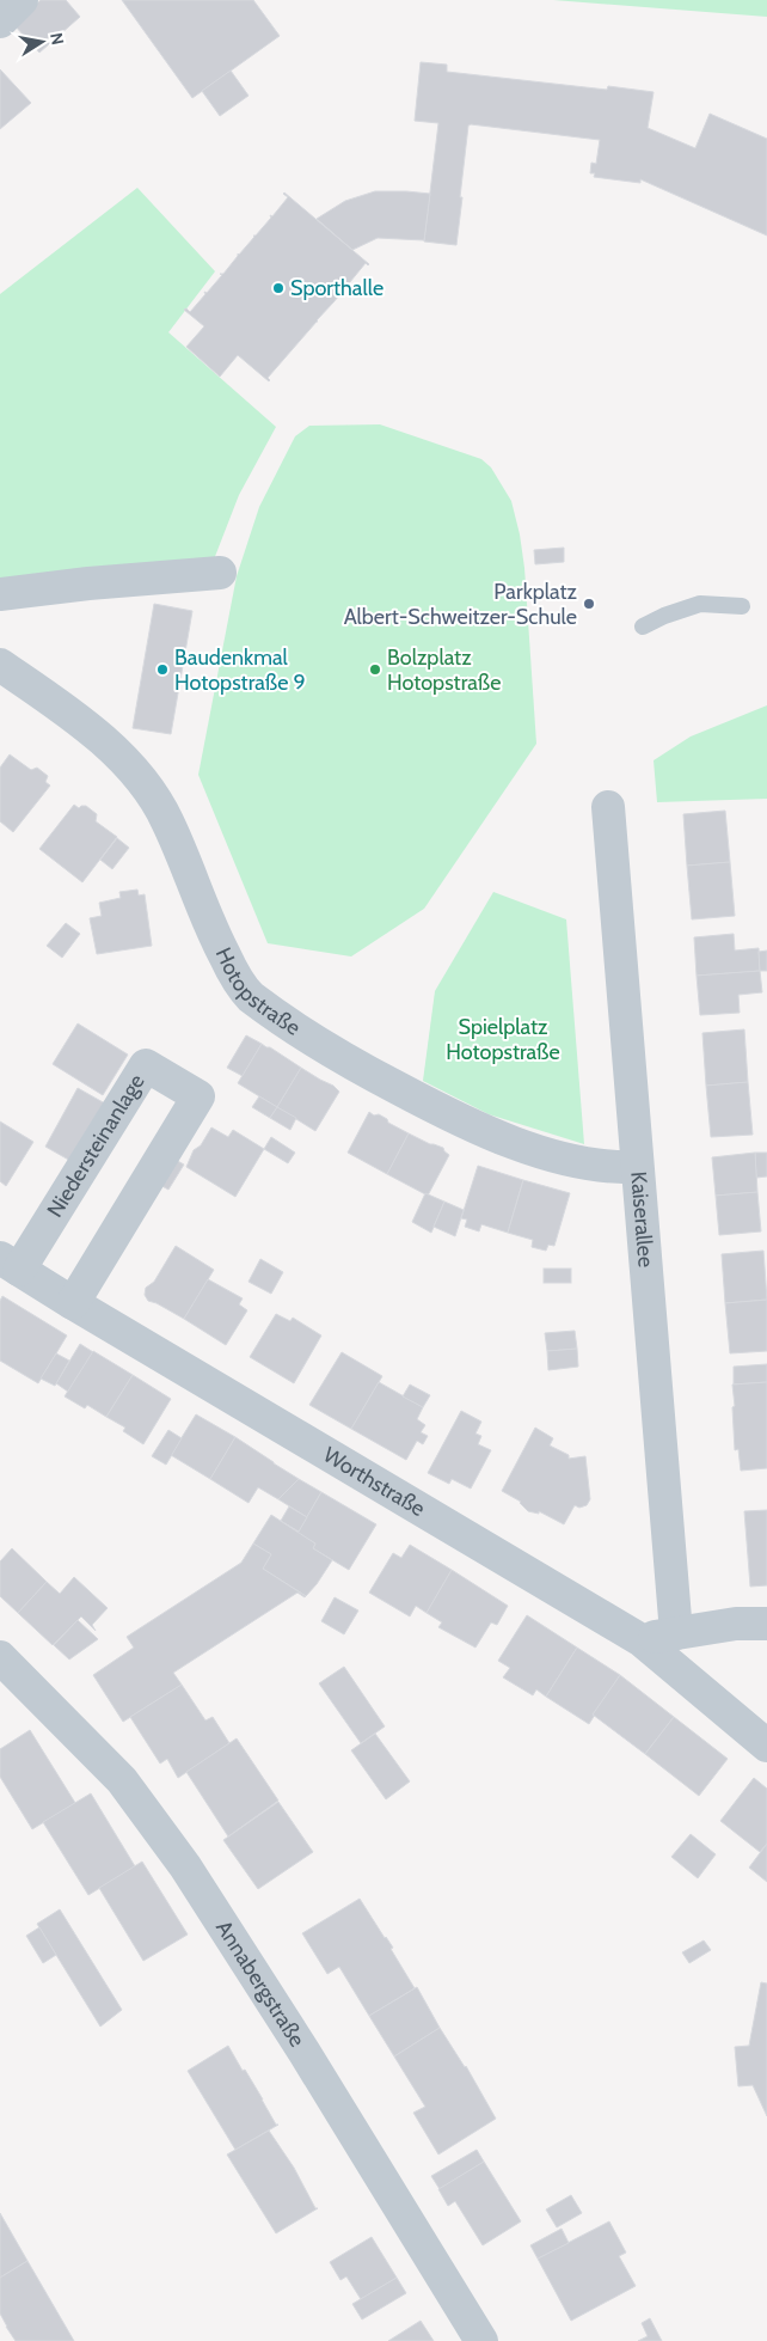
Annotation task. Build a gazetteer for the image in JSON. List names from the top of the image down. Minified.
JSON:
{"streets":{"street":["Hotopstraße","Niedersteinanlage","Kaiserallee","Worthstraße","Annabergstraße"]},"crossings":[["Hotopstraße","Kaiserallee"],["Niedersteinanlage","Worthstraße"]],"parks":["Spielplatz Hotopstraße"],"places":["Sporthalle","Parkplatz Albert-Schweitzer-Schule","Baudenkmal Hotopstraße 9","Bolzplatz Hotopstraße"],"north":"right"}
